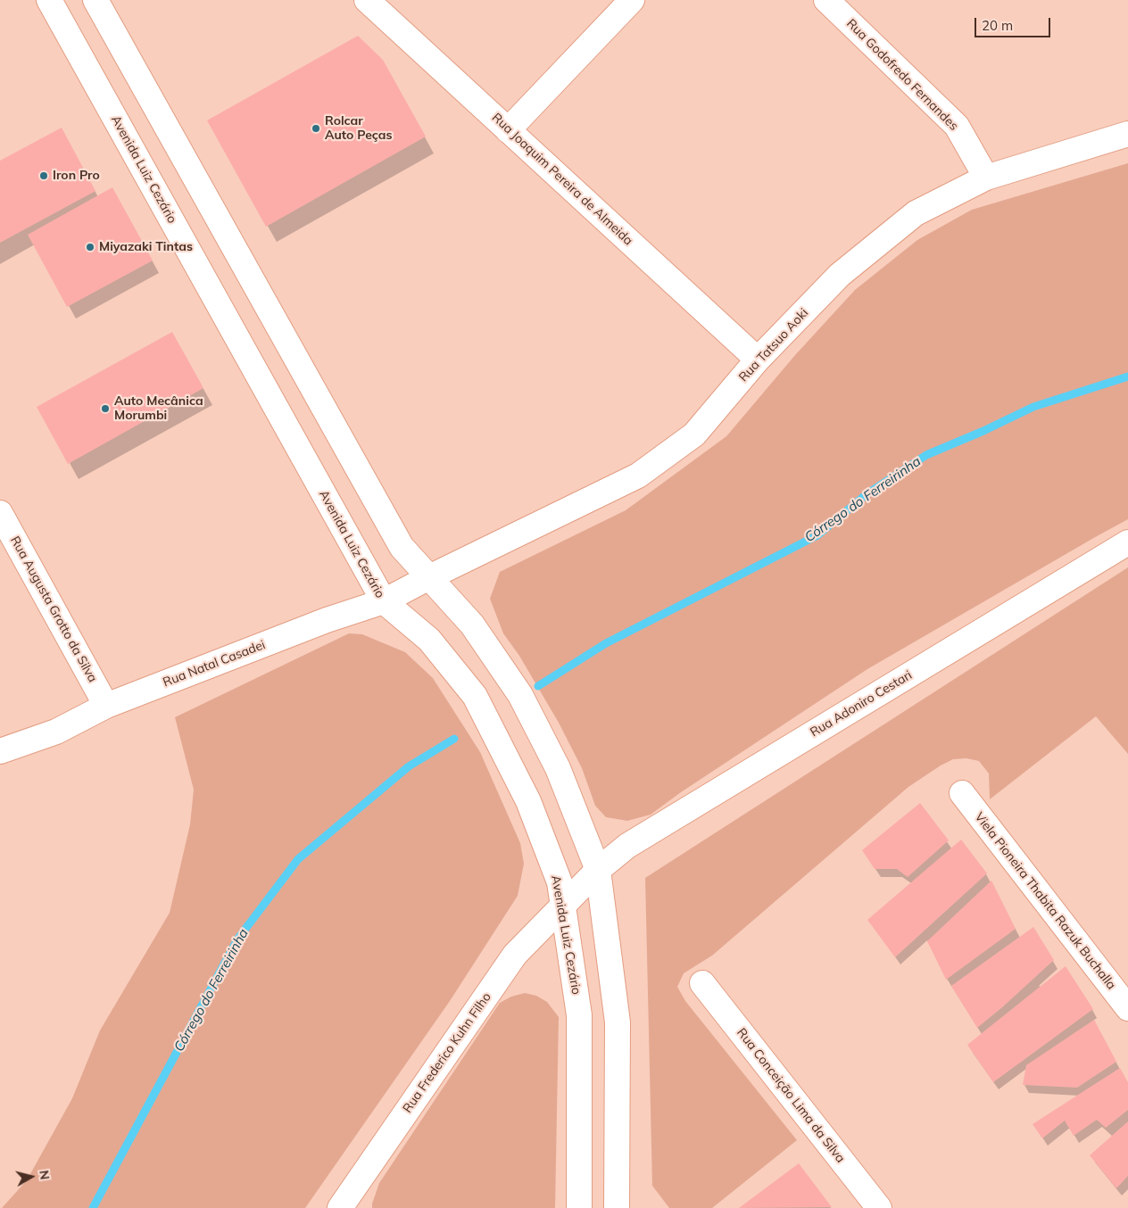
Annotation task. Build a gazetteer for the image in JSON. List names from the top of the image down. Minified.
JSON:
{"streets":{"street":["Rua Godofredo Fernandes","Avenida Luiz Cezário","Rua Joaquim Pereira de Almeida","Rua Tatsuo Aoki","Rua Augusta Grotto da Silva","Rua Natal Casadei","Rua Adoniro Cestari","Viela Pioneira Thabita Razuk Buchalla","Rua Frederico Kuhn Filho","Rua Conceição Lima da Silva"]},"crossings":[["Rua Godofredo Fernandes","Rua Tatsuo Aoki"],["Avenida Luiz Cezário","Rua Natal Casadei"],["Avenida Luiz Cezário","Rua Adoniro Cestari"],["Avenida Luiz Cezário","Rua Frederico Kuhn Filho"],["Rua Joaquim Pereira de Almeida","Rua Tatsuo Aoki"],["Rua Tatsuo Aoki","Rua Natal Casadei"],["Rua Augusta Grotto da Silva","Rua Natal Casadei"],["Rua Adoniro Cestari","Rua Frederico Kuhn Filho"]],"water":["Córrego do Ferreirinha"],"places":["Rolcar Auto Peças","Iron Pro","Miyazaki Tintas","Auto Mecânica Morumbi"],"scale_bar":"20 m","north":"right"}
